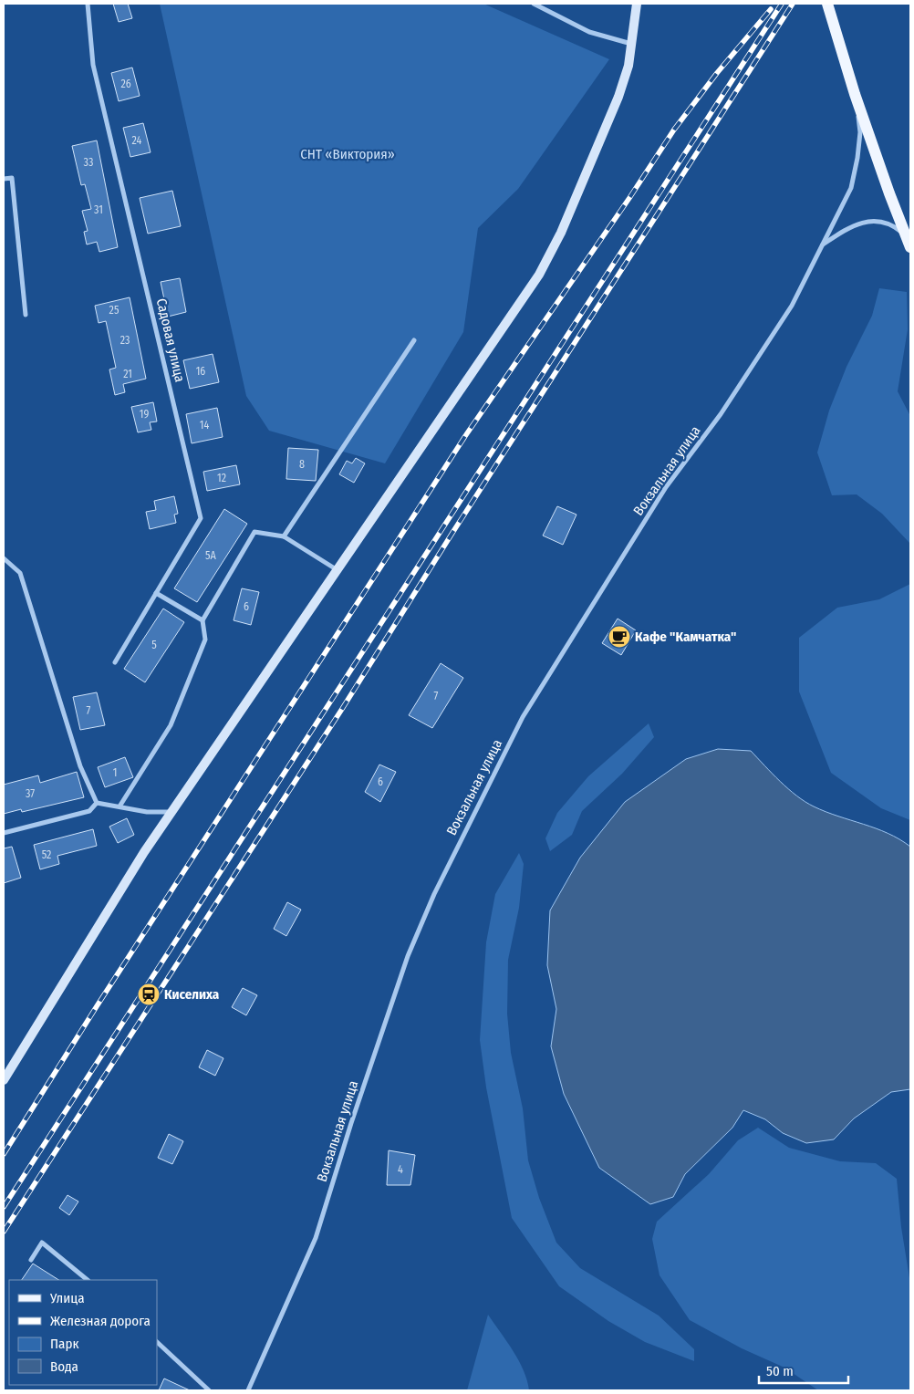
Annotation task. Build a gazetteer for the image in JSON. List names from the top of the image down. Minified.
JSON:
{"streets":{"street":["Садовая улица","Вокзальная улица"]},"parks":["СНТ «Виктория»"],"places":{"cafe":["Кафе \"Камчатка\""],"station":["Киселиха"]},"house_numbers":["26","24","33","31","25","23","16","21","19","14","8","12","5А","6","5","7","7","1","6","37","52","4"],"legend":["Улица","Железная дорога","Парк","Вода"],"scale_bar":"50 m"}
